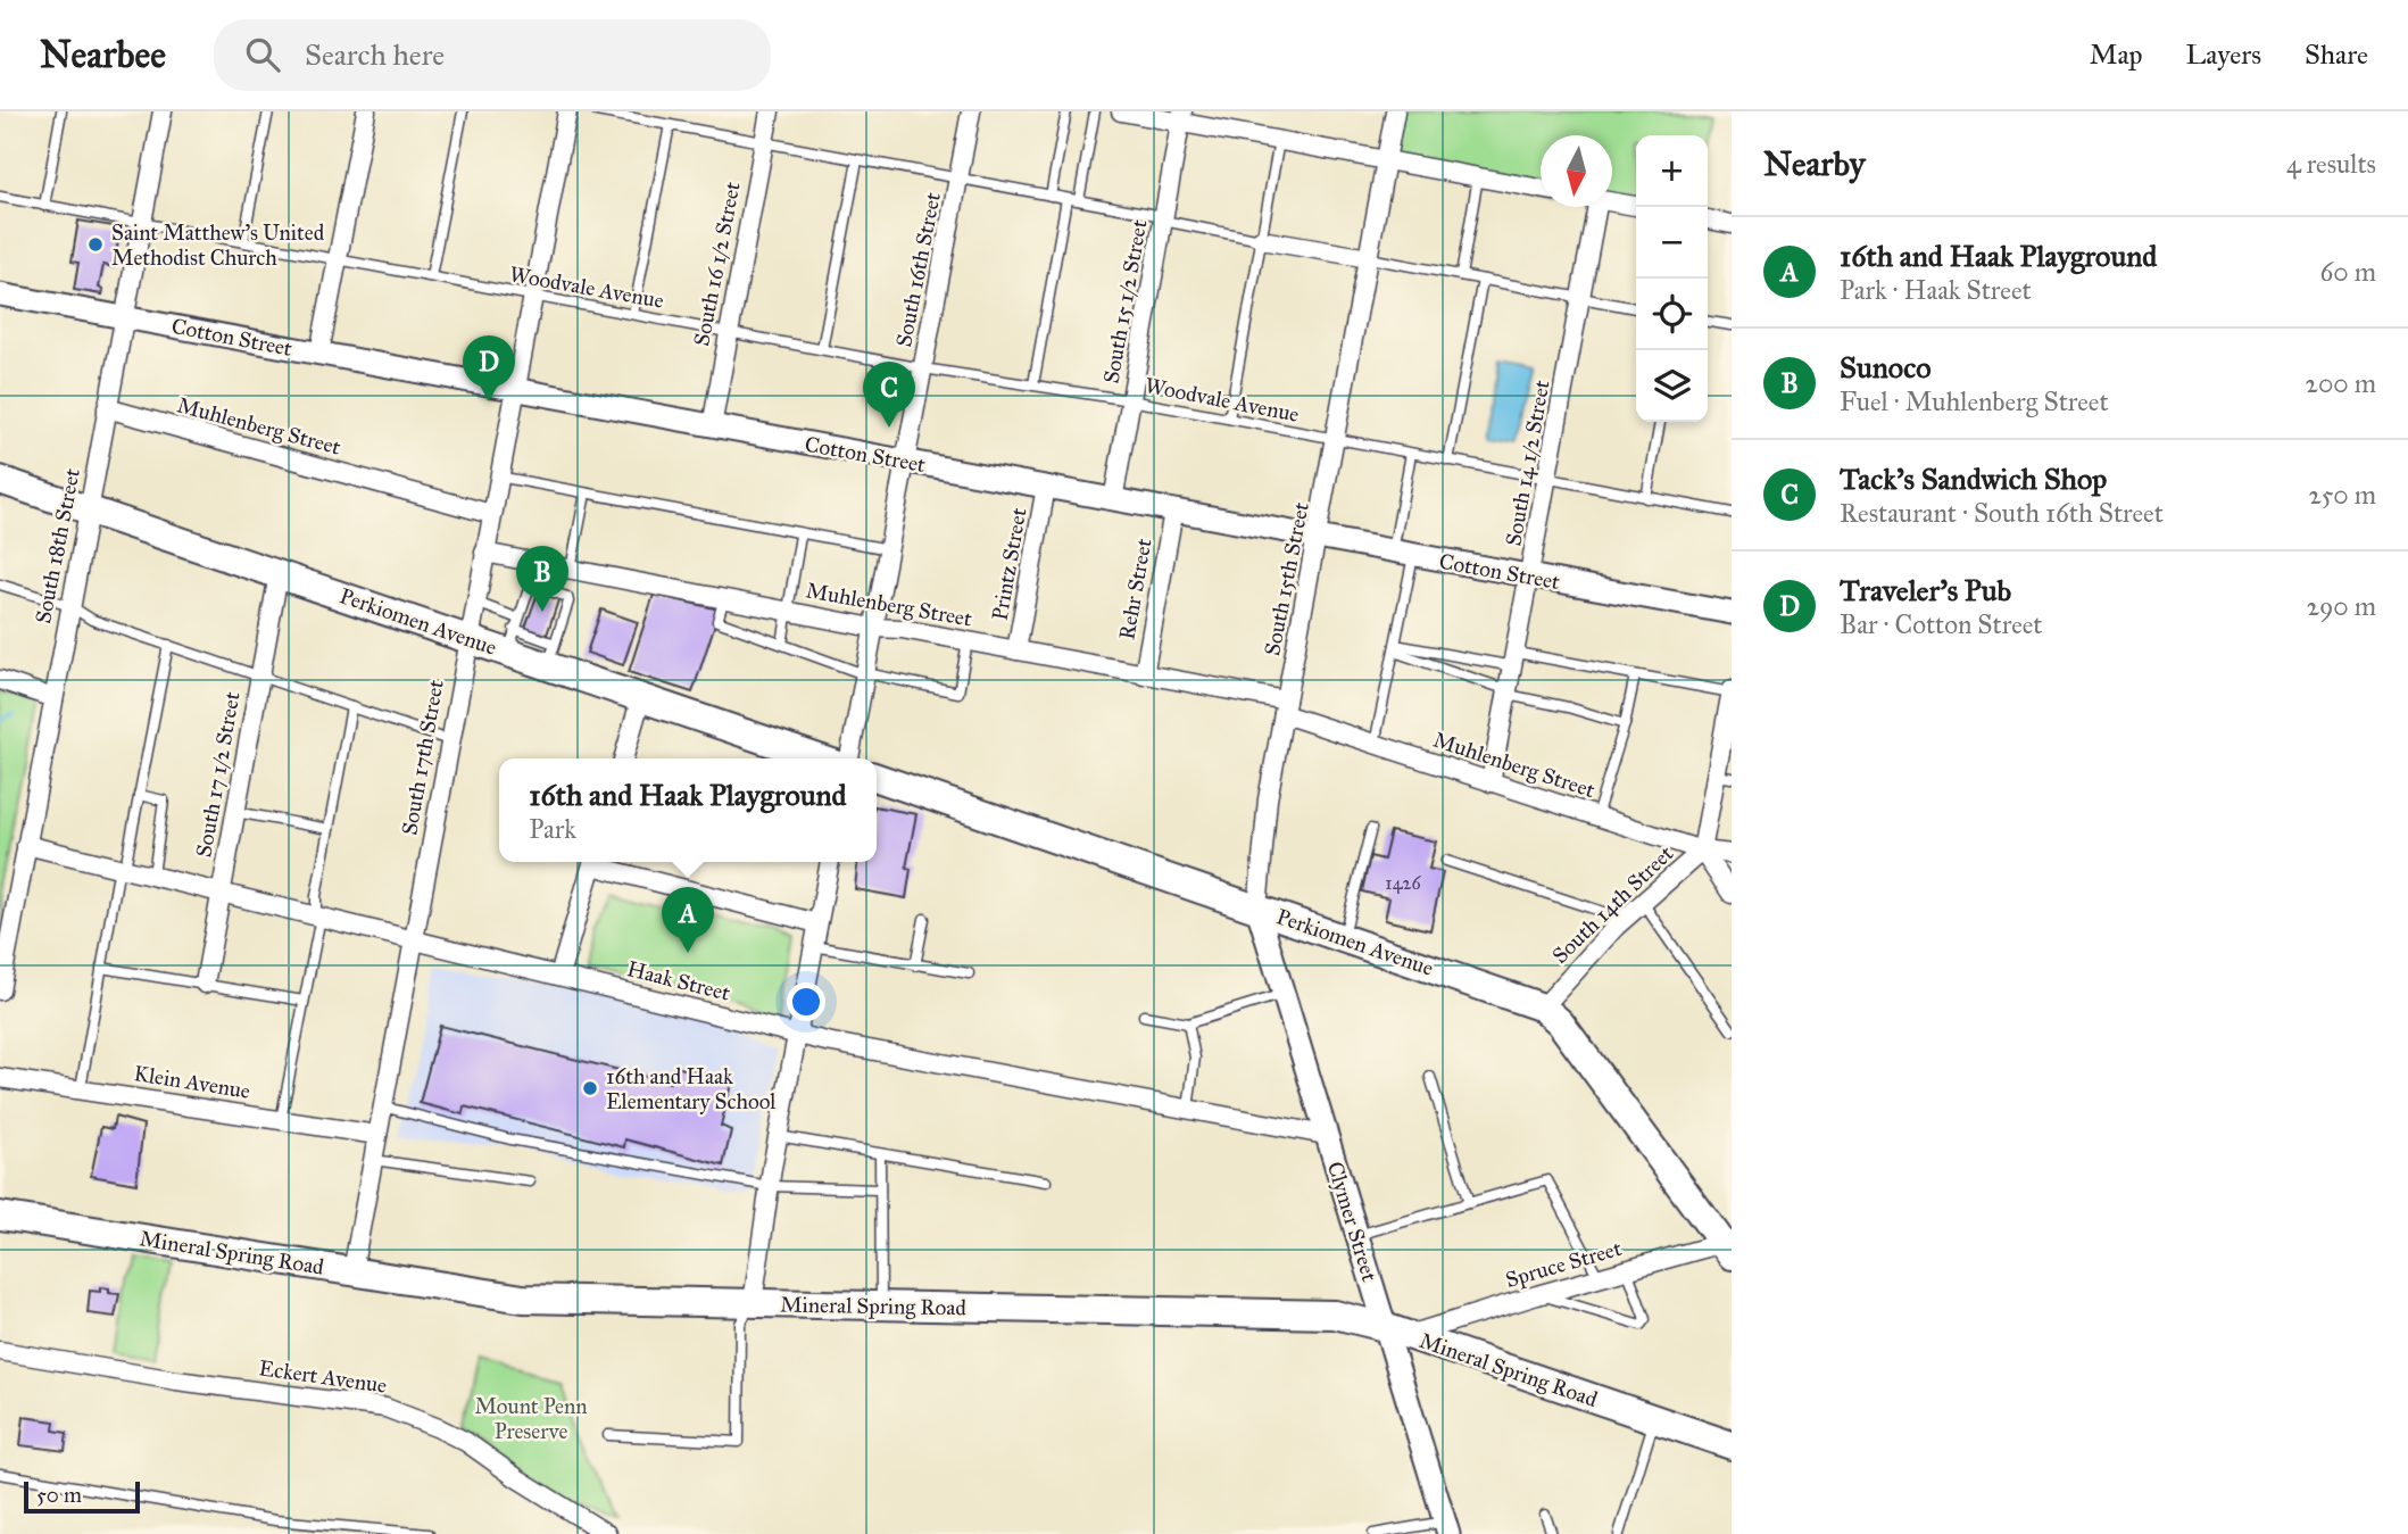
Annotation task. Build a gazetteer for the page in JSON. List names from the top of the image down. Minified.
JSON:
{"streets":{"main road":["Perkiomen Avenue","Mineral Spring Road"],"street":["South 16 1/2 Street","South 16th Street","South 15 1/2 Street","Cotton Street","Muhlenberg Street","South 14 1/2 Street","South 18th Street","Printz Street","South 15th Street","Rehr Street","South 17th Street","South 17 1/2 Street","South 14th Street","Haak Street","Klein Avenue","Clymer Street","Spruce Street","Eckert Avenue"],"lane":["Woodvale Avenue"]},"crossings":[["South 16 1/2 Street","Woodvale Avenue"],["South 16 1/2 Street","Cotton Street"],["South 16th Street","Woodvale Avenue"],["South 16th Street","Cotton Street"],["South 16th Street","Muhlenberg Street"],["Woodvale Avenue","South 15 1/2 Street"],["Woodvale Avenue","South 14 1/2 Street"],["Woodvale Avenue","South 18th Street"],["Woodvale Avenue","South 15th Street"],["Woodvale Avenue","South 17th Street"],["South 15 1/2 Street","Cotton Street"],["Cotton Street","South 14 1/2 Street"],["Cotton Street","South 18th Street"],["Cotton Street","Printz Street"],["Cotton Street","South 15th Street"],["Cotton Street","Rehr Street"],["Cotton Street","South 17th Street"],["Muhlenberg Street","South 14 1/2 Street"],["Muhlenberg Street","South 18th Street"],["Muhlenberg Street","Printz Street"],["Muhlenberg Street","South 15th Street"],["Muhlenberg Street","Rehr Street"],["Muhlenberg Street","South 17th Street"],["Muhlenberg Street","South 14th Street"],["South 18th Street","Perkiomen Avenue"],["South 18th Street","Haak Street"],["South 15th Street","Perkiomen Avenue"],["South 15th Street","Clymer Street"],["Perkiomen Avenue","South 17th Street"],["Perkiomen Avenue","South 17 1/2 Street"],["Perkiomen Avenue","South 14th Street"],["Perkiomen Avenue","Clymer Street"],["Perkiomen Avenue","Spruce Street"],["South 17th Street","Haak Street"],["South 17th Street","Klein Avenue"],["South 17th Street","Mineral Spring Road"],["South 17 1/2 Street","Haak Street"],["Haak Street","Clymer Street"],["Clymer Street","Mineral Spring Road"],["Clymer Street","Spruce Street"],["Mineral Spring Road","Spruce Street"]],"parks":["Mount Penn Preserve"],"places":["Saint Matthew's United Methodist Church","16th and Haak Elementary School"],"house_numbers":["1426"],"scale_bar":"50 m","north":"bottom","page":{"header":"Nearbee","search":"Search here","nav":["Map","Layers","Share"],"heading":["Nearby","4 results"],"map_buttons":["+","−"],"list":[{"mark":"A","name":"16th and Haak Playground","note":"Park · Haak Street","value":"60 m"},{"mark":"B","name":"Sunoco","note":"Fuel · Muhlenberg Street","value":"200 m"},{"mark":"C","name":"Tack's Sandwich Shop","note":"Restaurant · South 16th Street","value":"250 m"},{"mark":"D","name":"Traveler's Pub","note":"Bar · Cotton Street","value":"290 m"}],"pins":["D","C","B","A"],"popup":["16th and Haak Playground","Park"],"scale":"50 m"}}
